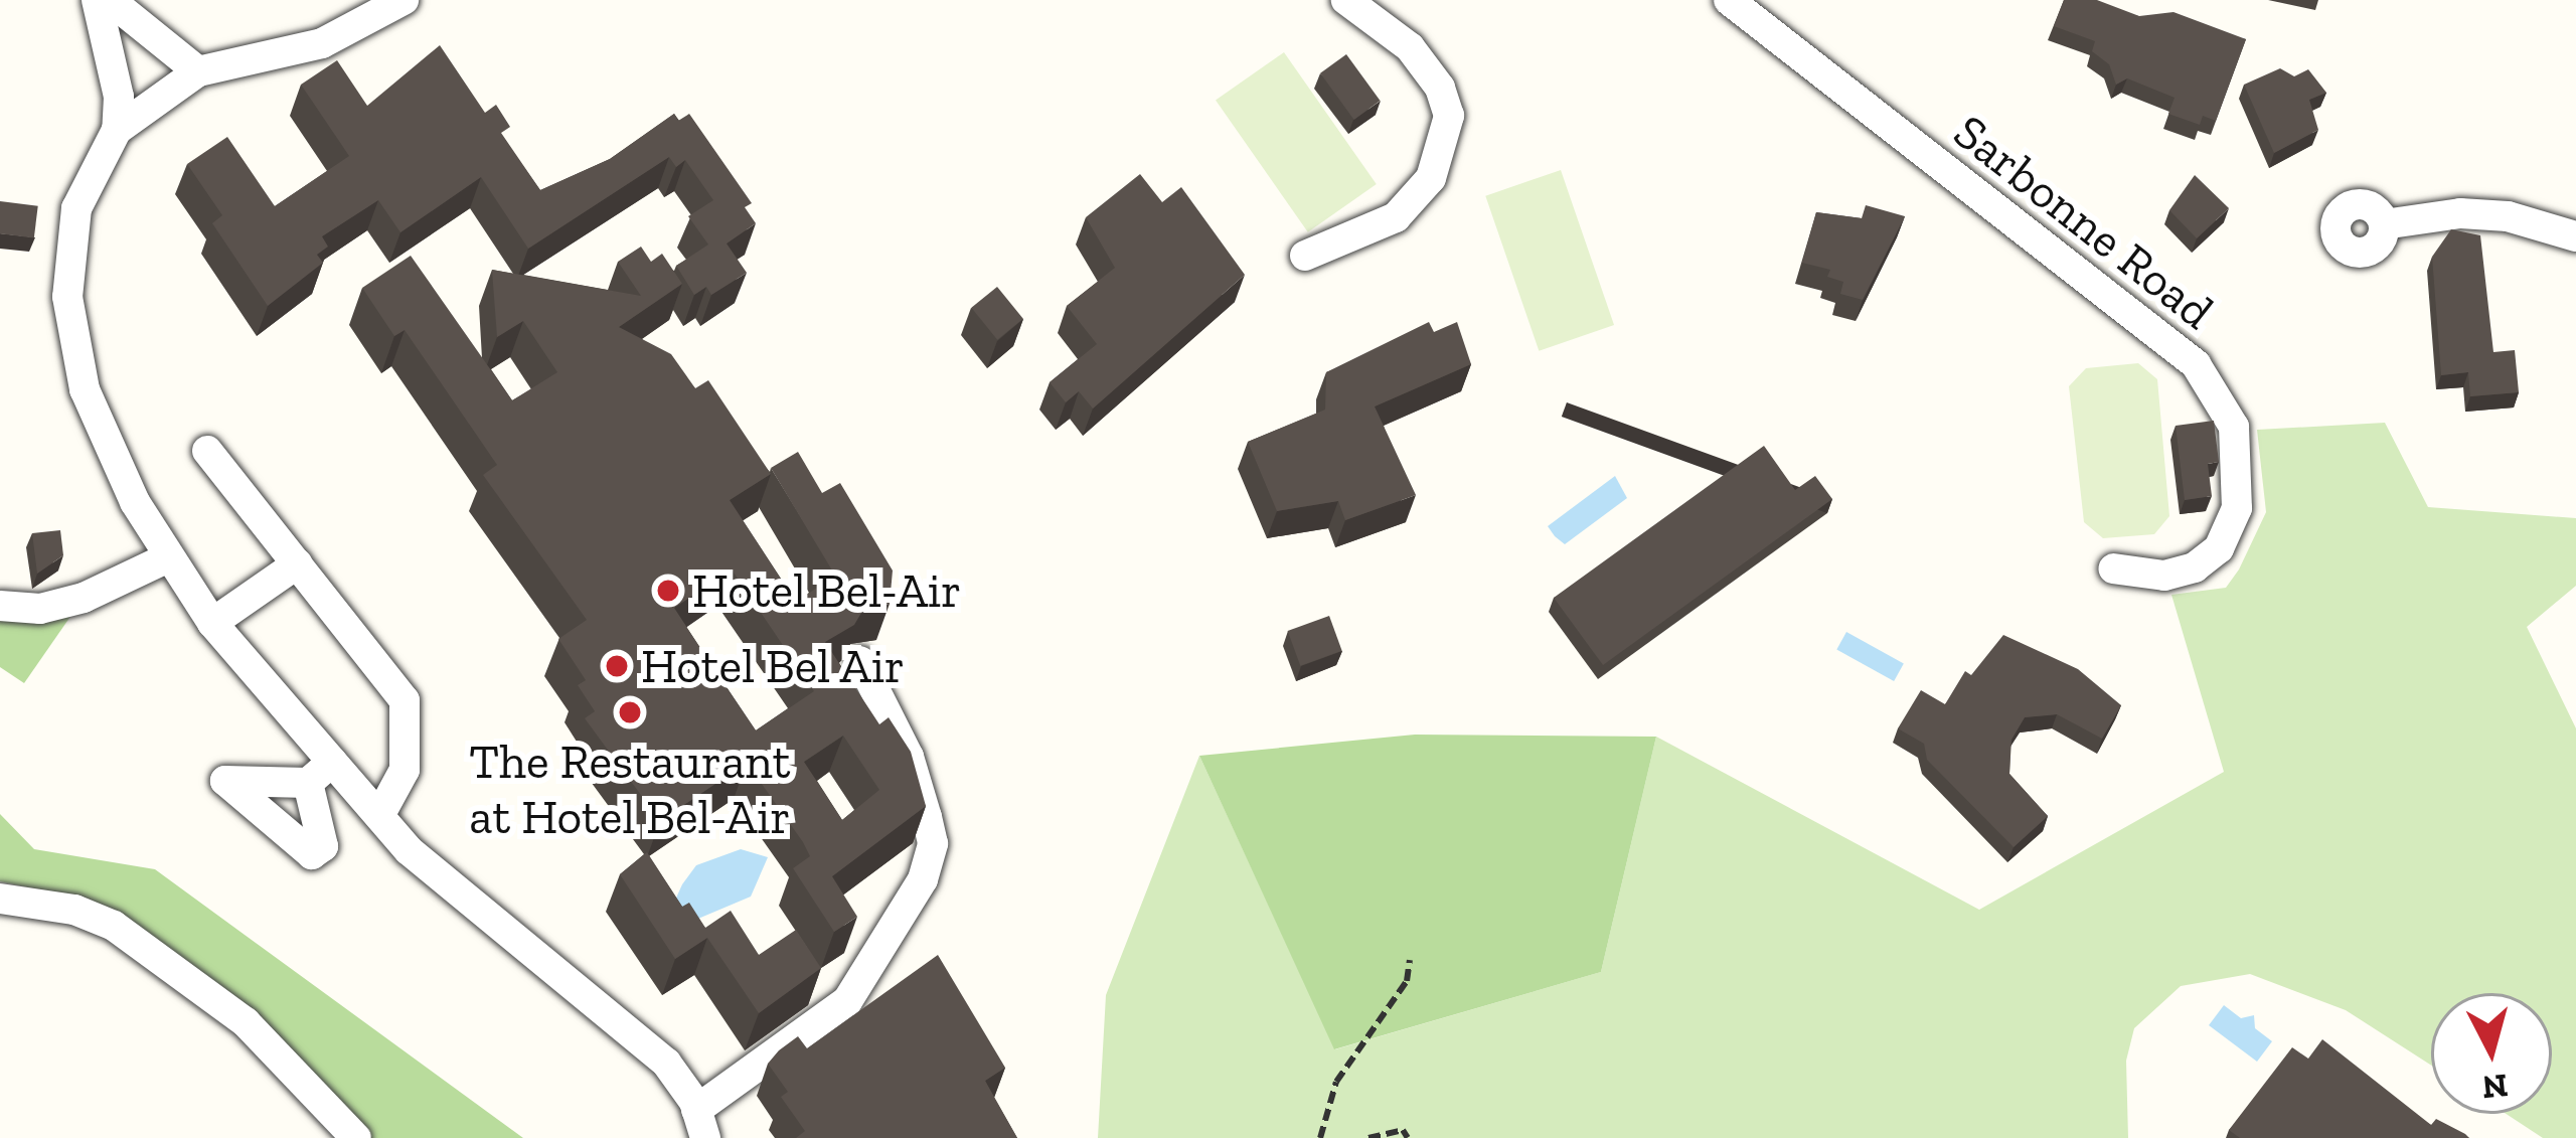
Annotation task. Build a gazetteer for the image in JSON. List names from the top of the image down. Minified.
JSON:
{"streets":{"street":["Sarbonne Road"]},"places":["Hotel Bel-Air","Hotel Bel Air","The Restaurant at Hotel Bel-Air"],"north":"bottom"}
